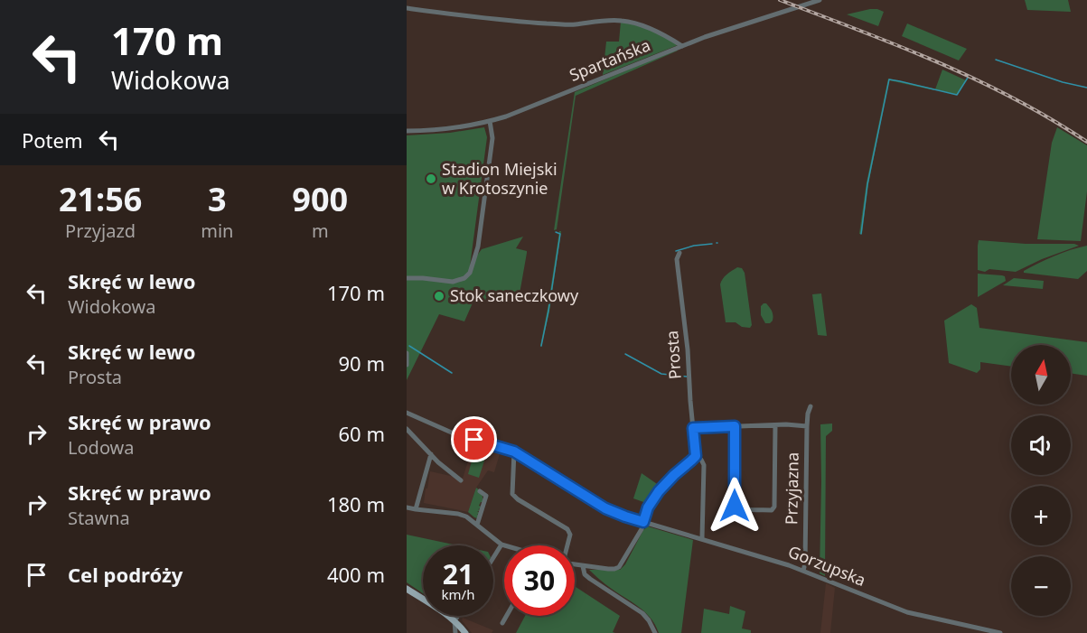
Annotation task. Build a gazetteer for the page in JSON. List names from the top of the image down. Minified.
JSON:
{"streets":{"street":["Spartańska","Prosta","Przyjazna","Gorzupska"]},"crossings":[["Prosta","Gorzupska"],["Przyjazna","Gorzupska"]],"places":["Stadion Miejski w Krotoszynie","Stok saneczkowy"],"north":"top","page":{"turn":["170 m","Widokowa"],"then":"Potem","eta":["21:56","Przyjazd","3","min","900","m"],"list":[{"name":"Skręć w lewo","note":"Widokowa","value":"170 m"},{"name":"Skręć w lewo","note":"Prosta","value":"90 m"},{"name":"Skręć w prawo","note":"Lodowa","value":"60 m"},{"name":"Skręć w prawo","note":"Stawna","value":"180 m"},{"name":"Cel podróży","value":"400 m"}],"map_buttons":["+","−"],"speed":"21 km/h","limit":"30"}}
